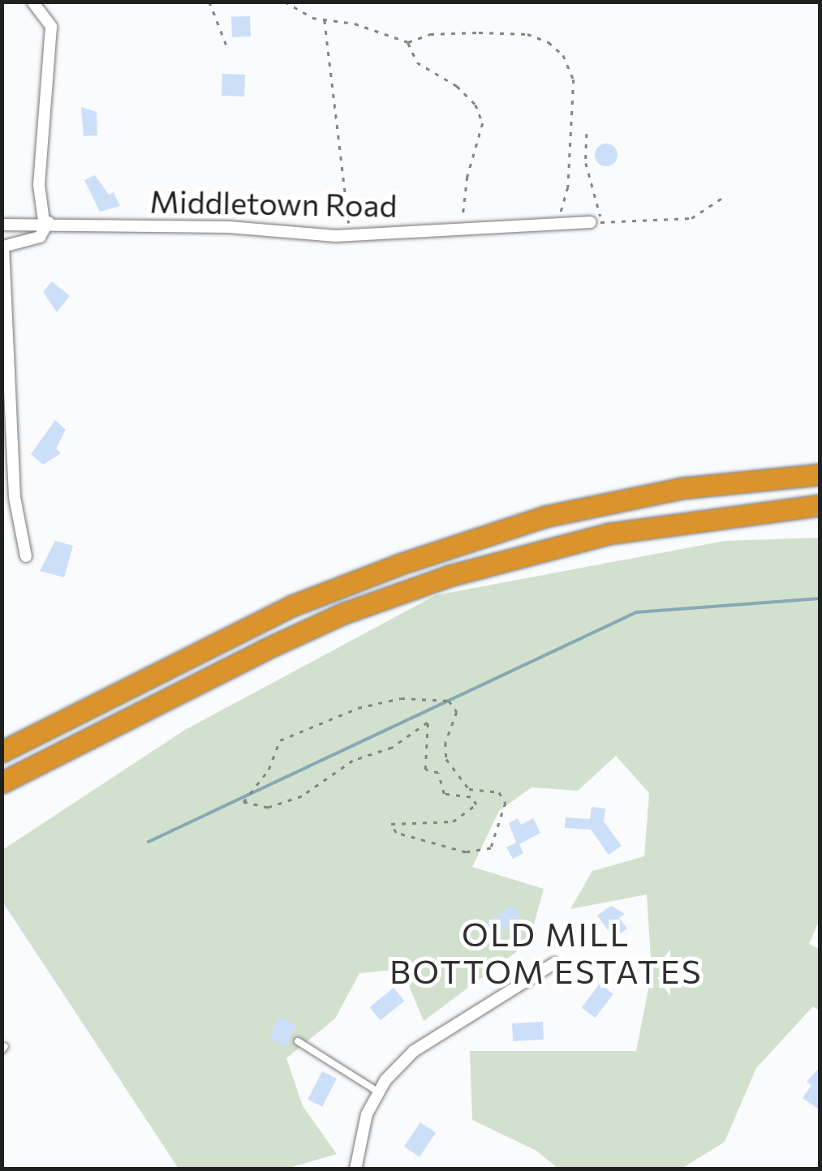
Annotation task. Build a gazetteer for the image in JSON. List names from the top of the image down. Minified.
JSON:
{"streets":{"street":["Middletown Road"]},"districts":["OLD MILL BOTTOM ESTATES"]}
